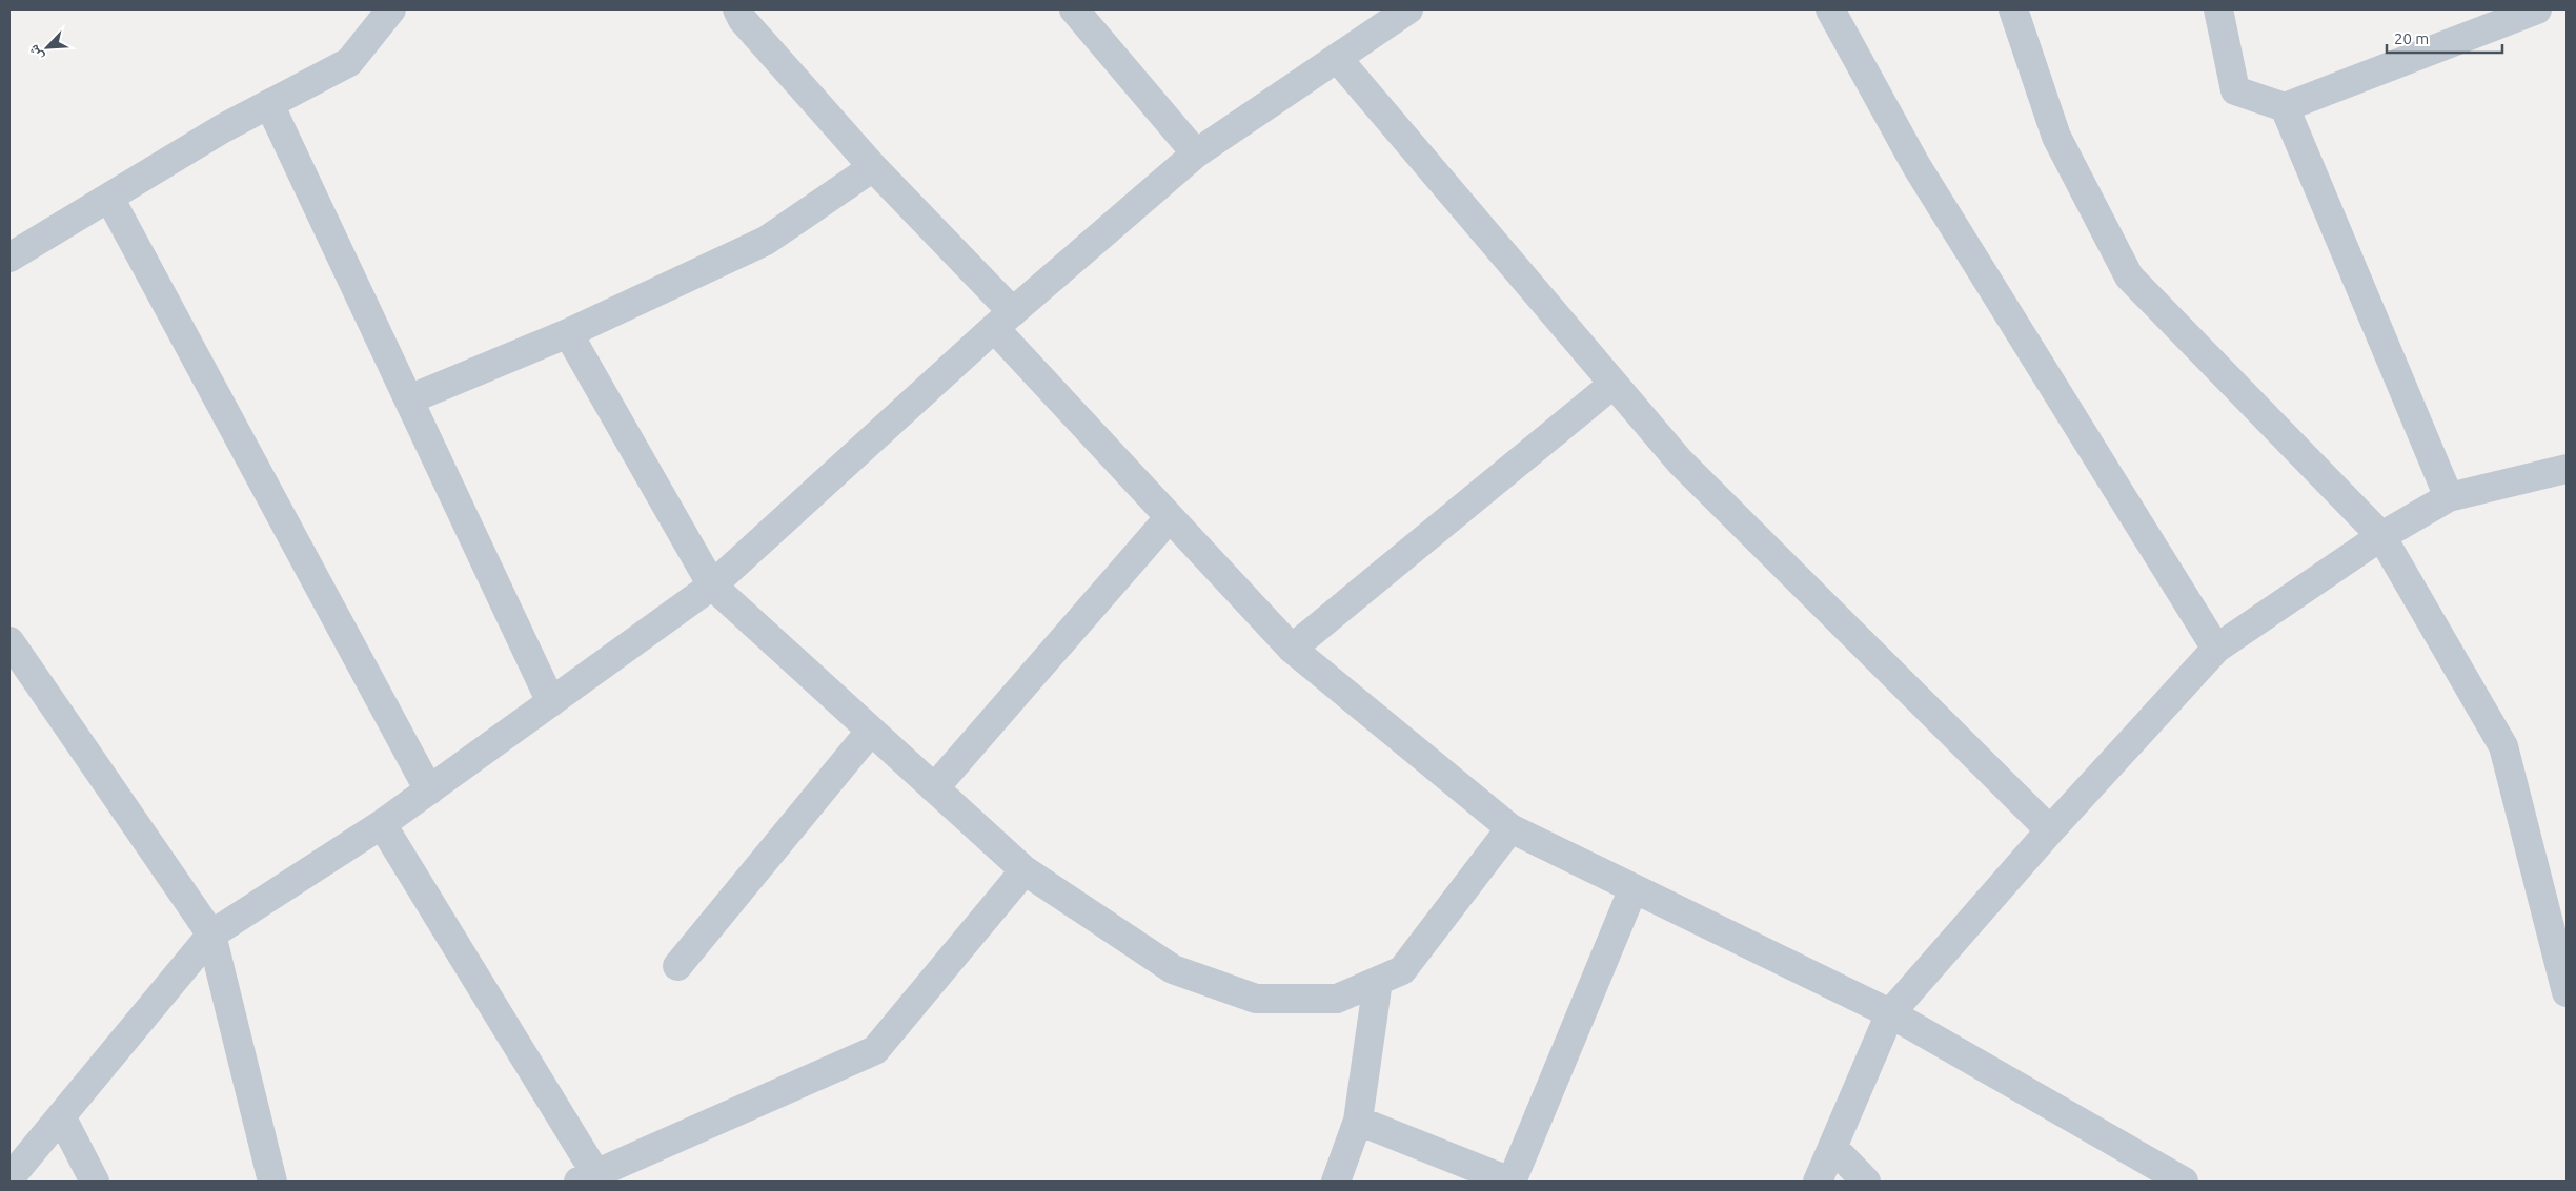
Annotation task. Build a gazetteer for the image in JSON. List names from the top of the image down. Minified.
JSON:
{"scale_bar":"20 m","north":"bottom left"}
